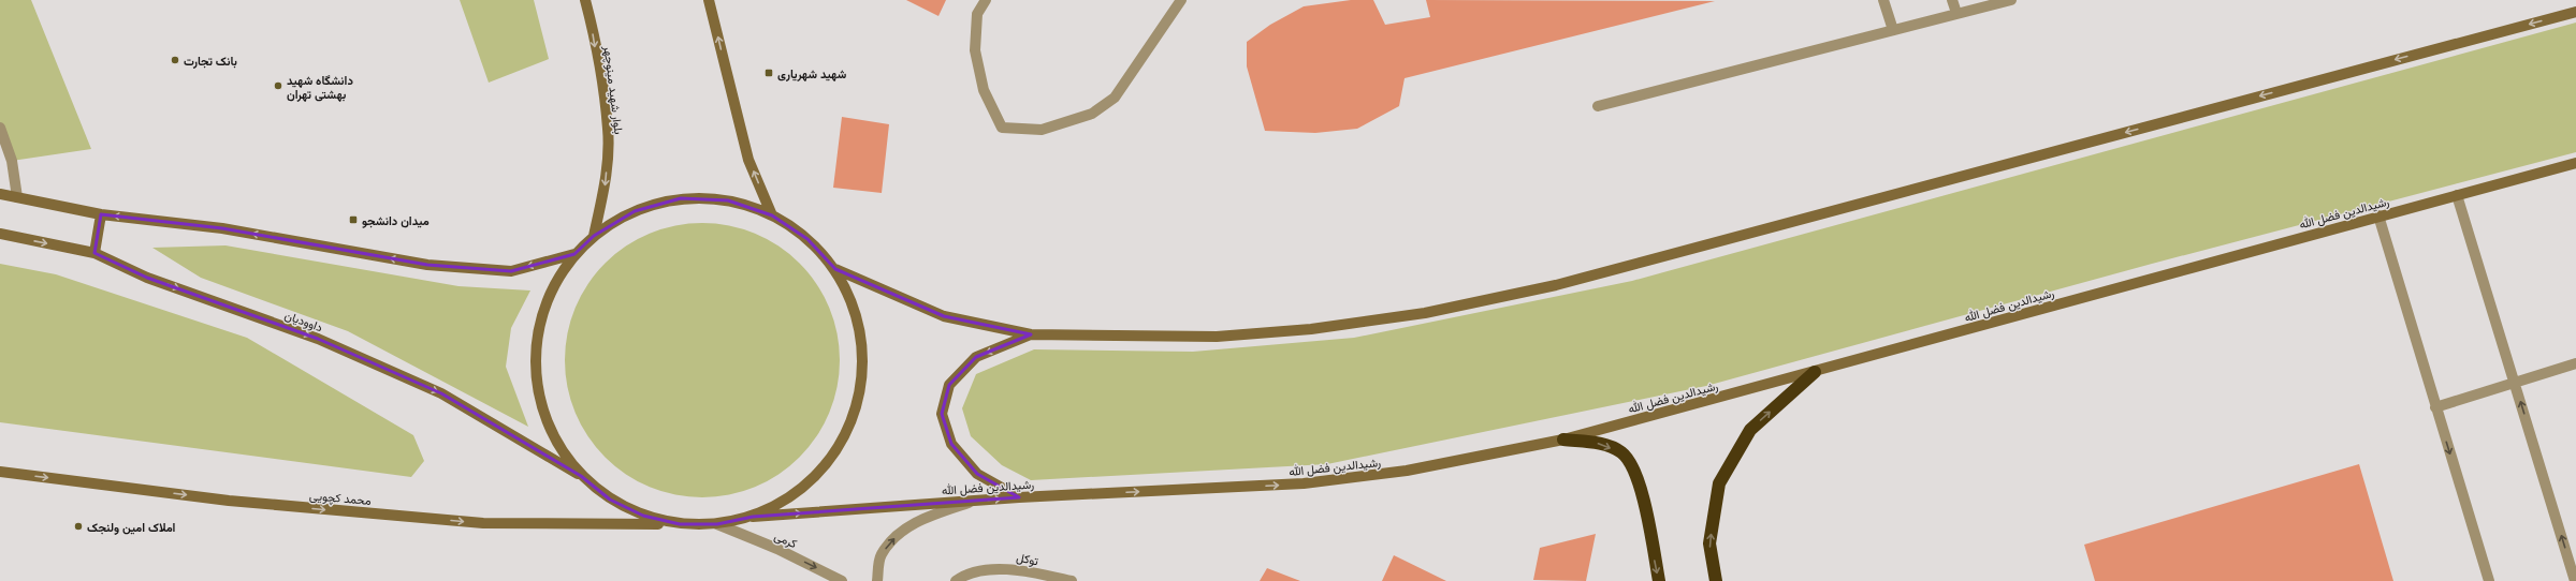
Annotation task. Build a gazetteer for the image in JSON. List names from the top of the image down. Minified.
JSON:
{"streets":{"main road":["بلوار شهید مینوچهر","رشیدالدین فضل الله","داوودیان","محمد کچویی"],"street":["کرمی","توکل"]},"one_way":["بلوار شهید مینوچهر","رشیدالدین فضل الله","محمد کچویی","کرمی"],"places":{"other":["بانک تجارت","دانشگاه شهید بهشتی تهران","املاک امین ولنجک"],"transit":["شهید شهریاری","میدان دانشجو"]}}
